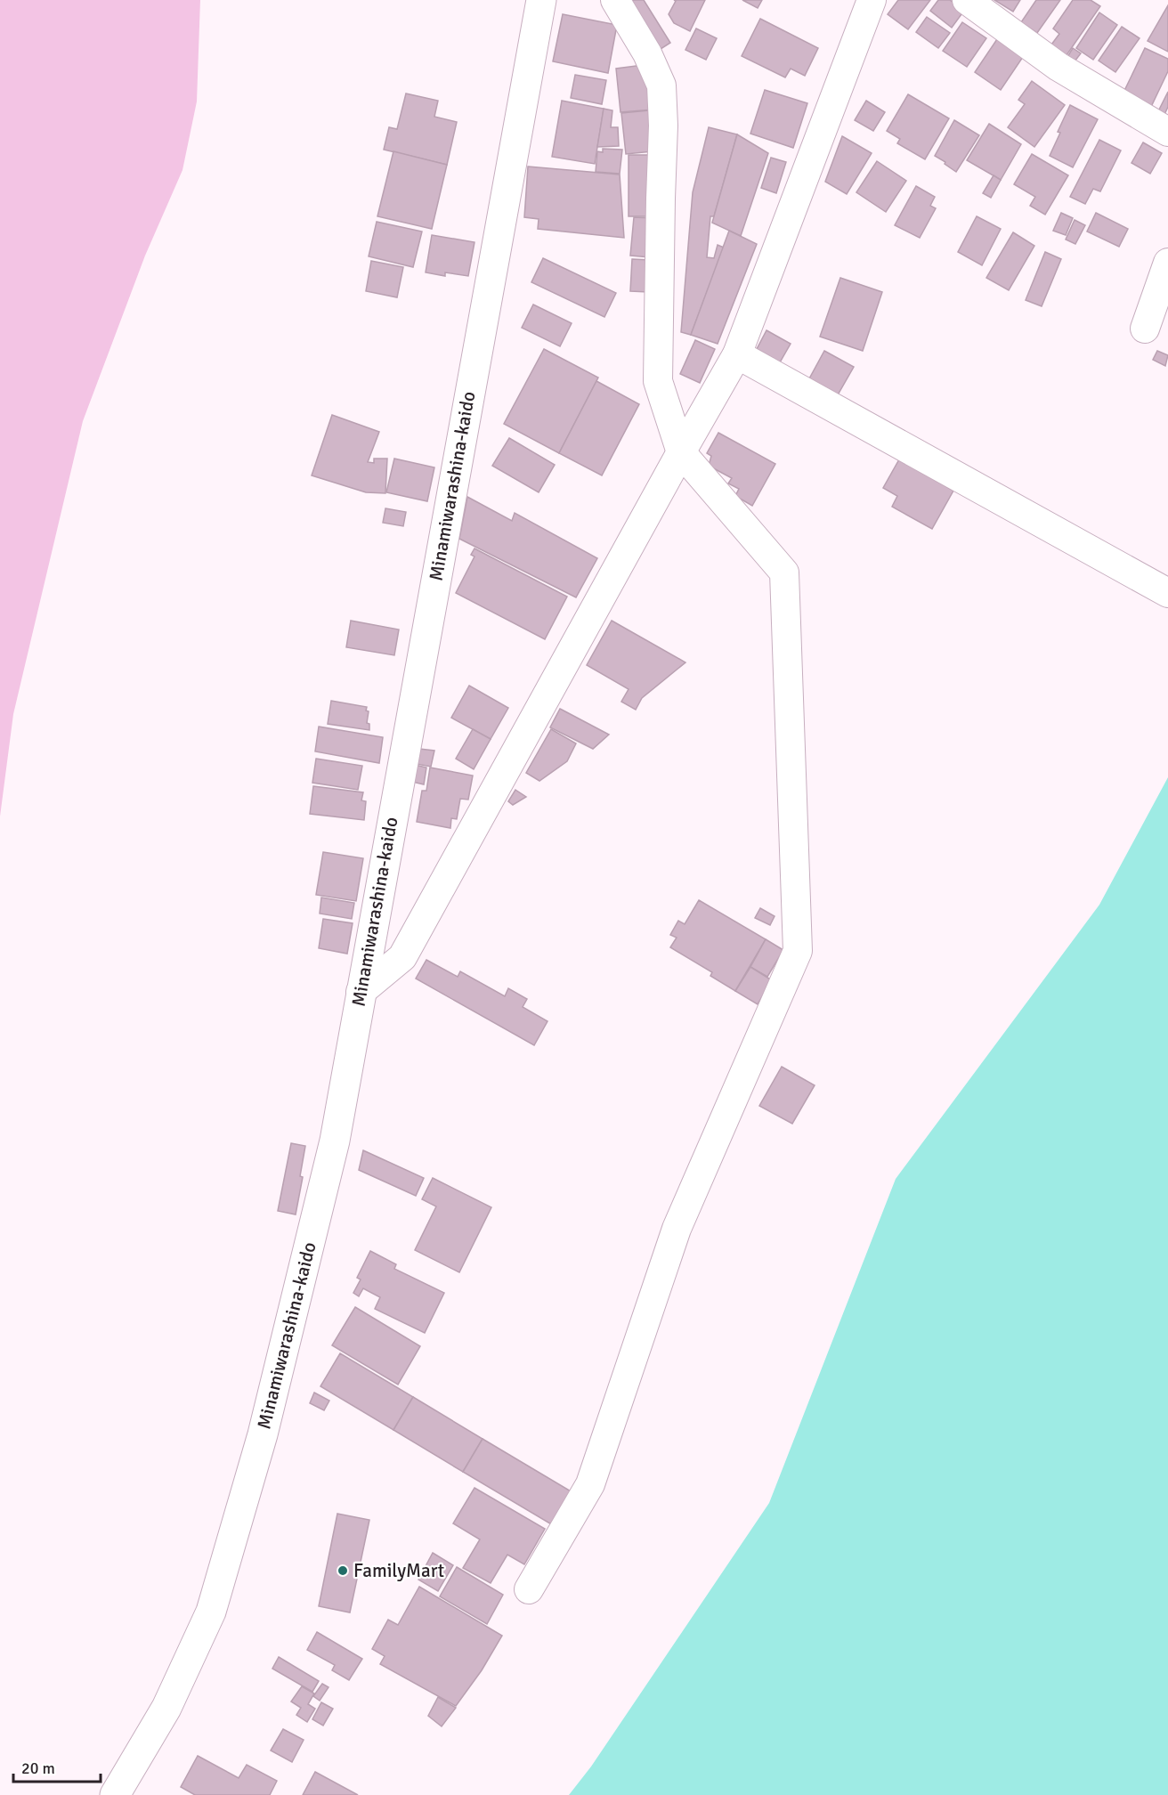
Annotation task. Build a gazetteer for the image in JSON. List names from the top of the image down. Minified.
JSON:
{"streets":{"main road":["Minamiwarashina-kaido"]},"places":["FamilyMart"],"scale_bar":"20 m"}
